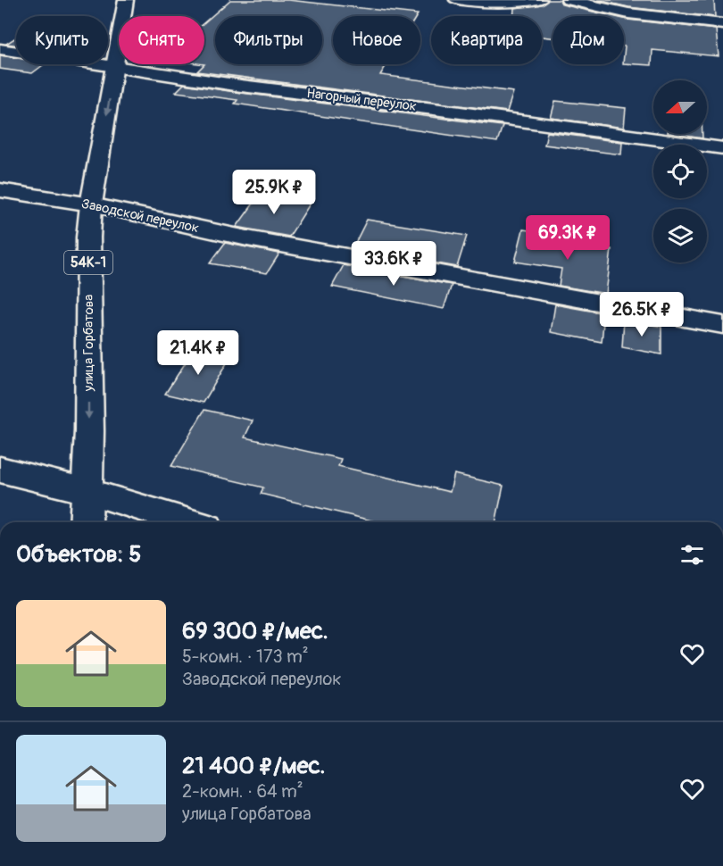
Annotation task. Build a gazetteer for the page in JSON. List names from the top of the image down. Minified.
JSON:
{"streets":{"street":["Нагорный переулок","Заводской переулок","54К-1","улица Горбатова"]},"crossings":[["Нагорный переулок","улица Горбатова"],["Заводской переулок","улица Горбатова"]],"one_way":["улица Горбатова"],"north":"left","page":{"chip":["Купить","Снять","Фильтры","Новое","Квартира","Дом"],"price":["25.9K ₽","69.3K ₽","33.6K ₽","26.5K ₽","21.4K ₽"],"heading":"Объектов: 5","list":[{"name":"69 300 ₽/мес.","note":"5-комн. · 173 m² · Заводской переулок"},{"name":"21 400 ₽/мес.","note":"2-комн. · 64 m² · улица Горбатова"}]}}
